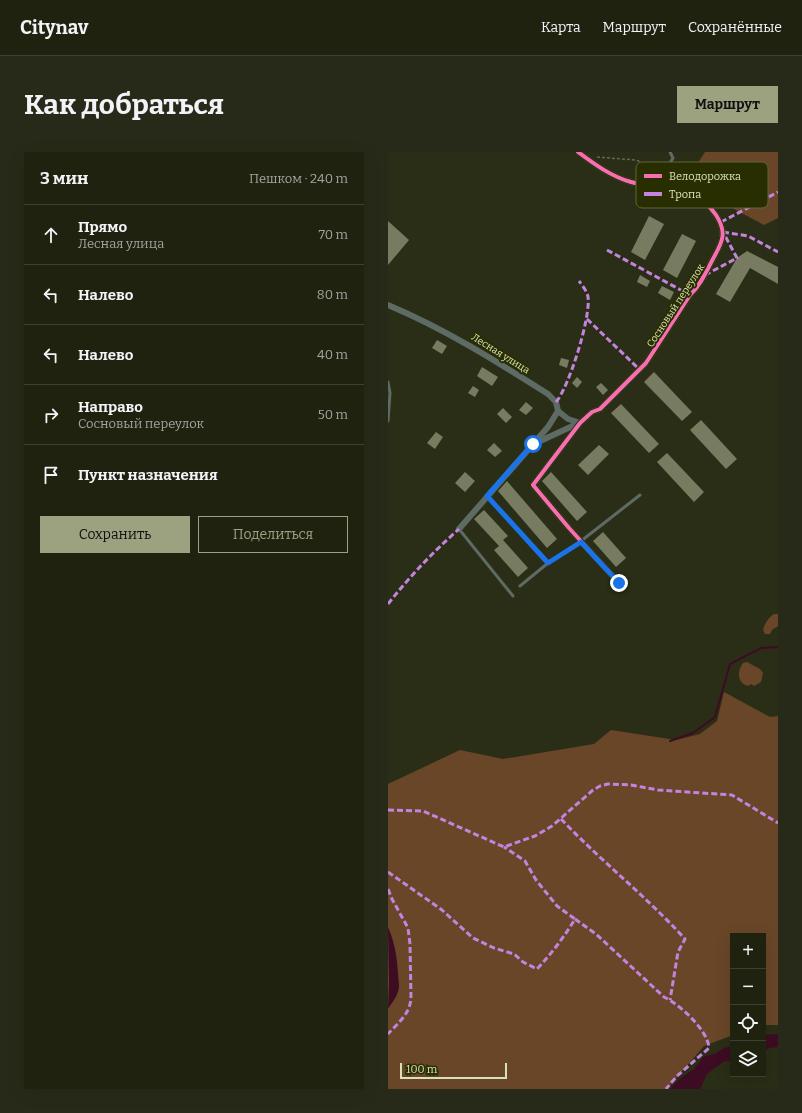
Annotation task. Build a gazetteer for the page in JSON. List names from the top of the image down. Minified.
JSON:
{"streets":{"street":["Сосновый переулок","Лесная улица"]},"legend":["Велодорожка","Тропа"],"scale_bar":"100 m","page":{"header":"Citynav","nav":["Карта","Маршрут","Сохранённые"],"buttons":["Маршрут",["Сохранить","Поделиться"]],"title":"Как добраться","heading":["3 мин","Пешком · 240 m"],"list":[["Прямо","Лесная улица","70 m"],["Налево","80 m"],["Налево","40 m"],["Направо","Сосновый переулок","50 m"],"Пункт назначения"],"map_buttons":["+","−"],"scale":"100 m"}}
